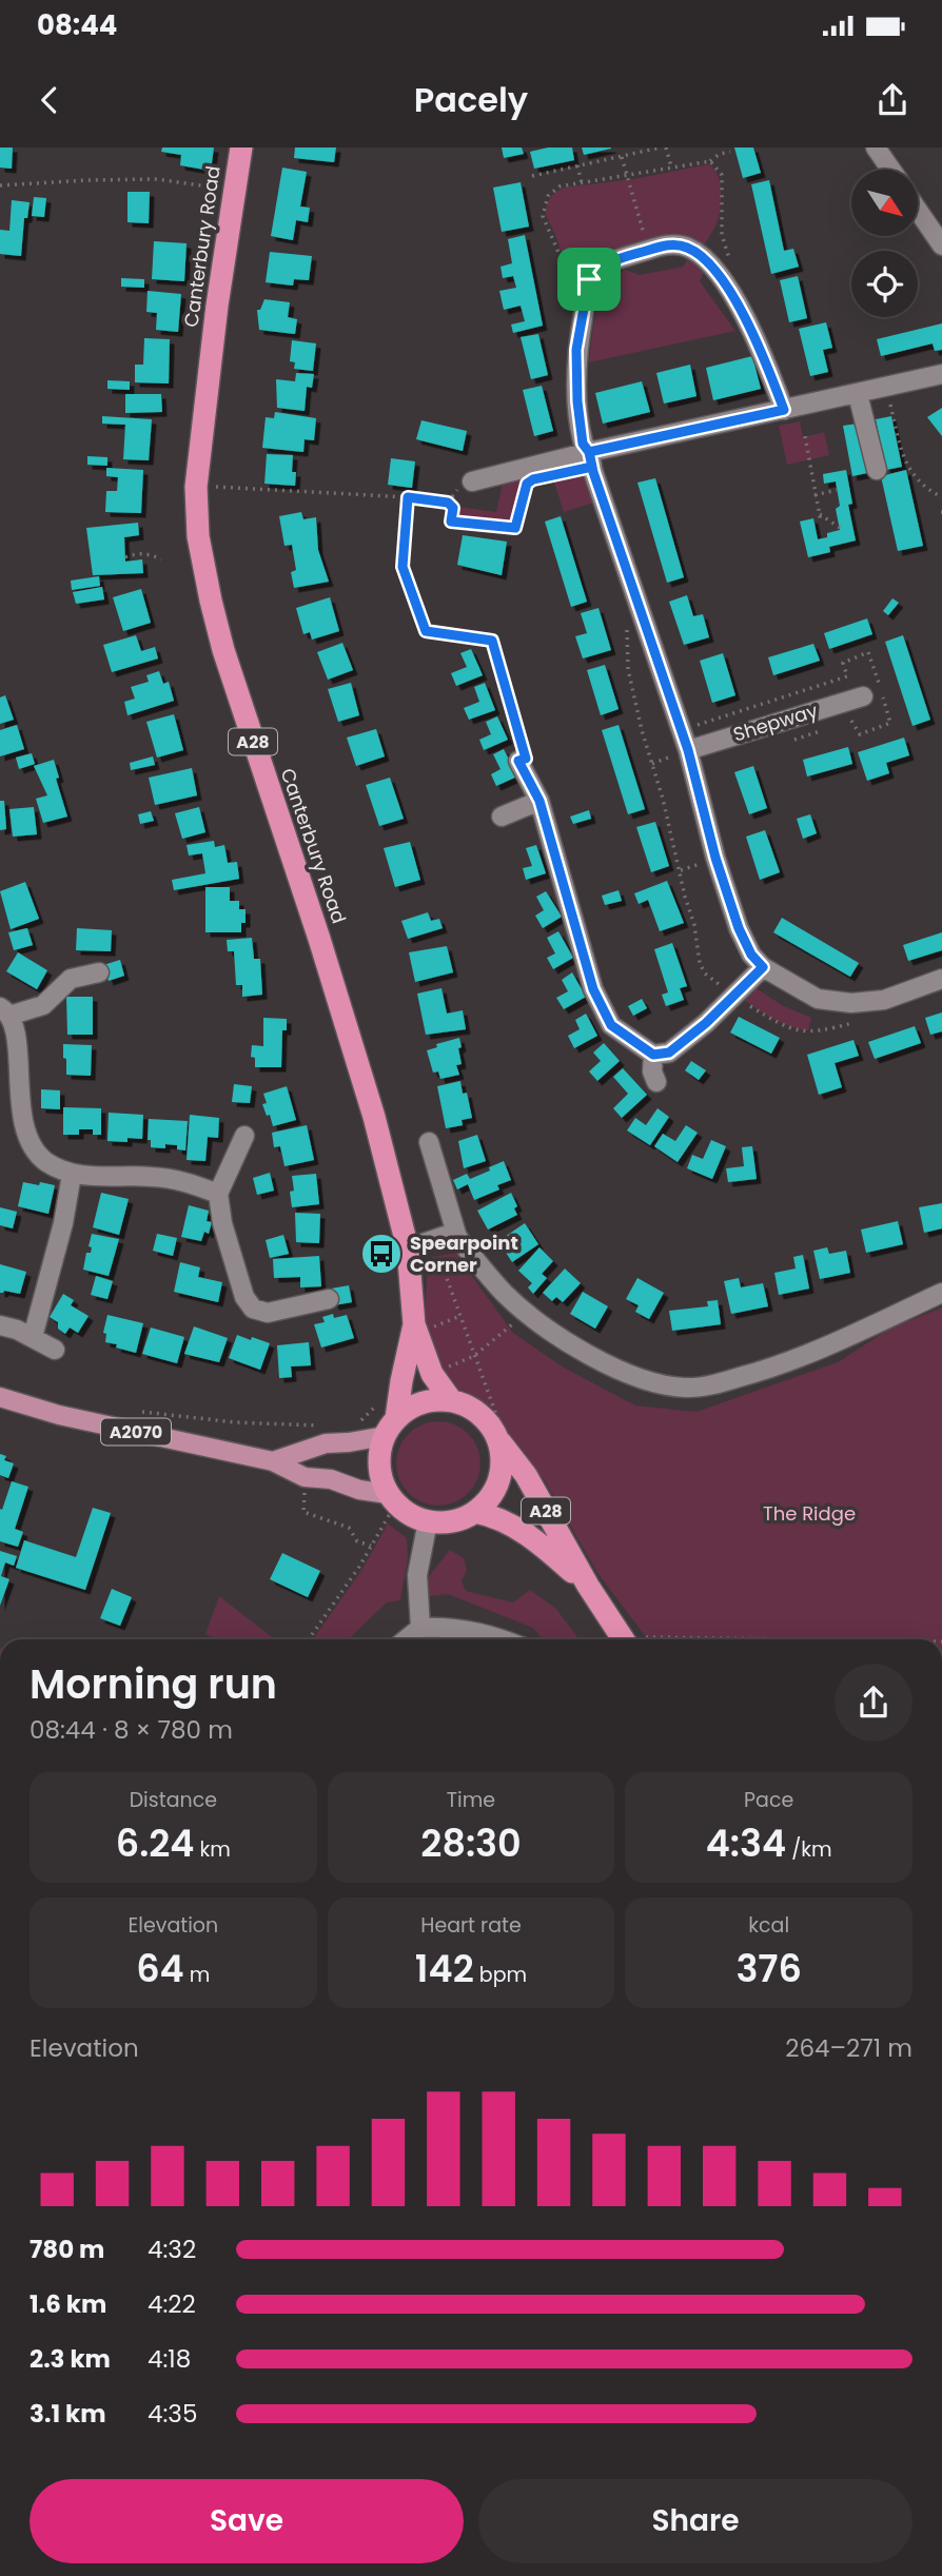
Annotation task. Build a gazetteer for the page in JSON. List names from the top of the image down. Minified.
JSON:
{"streets":{"highway":["Canterbury Road","A28"],"main road":["A2070"],"street":["Shepway"]},"crossings":[["Canterbury Road","A28"],["Canterbury Road","A2070"],["A28","A2070"]],"parks":["The Ridge"],"places":{"bus stop":["Spearpoint Corner"]},"north":"bottom right","page":{"status":"08:44","header":"Pacely","heading":["Morning run","08:44 · 8 × 780 m"],"stats":[["Distance","6.24 km"],["Time","28:30"],["Pace","4:34 /km"],["Elevation","64 m"],["Heart rate","142 bpm"],["kcal","376"]],"chart":["Elevation","264–271 m"],"list":[{"name":"780 m","note":"4:32"},{"name":"1.6 km","note":"4:22"},{"name":"2.3 km","note":"4:18"},{"name":"3.1 km","note":"4:35"}],"buttons":["Save","Share"]}}
